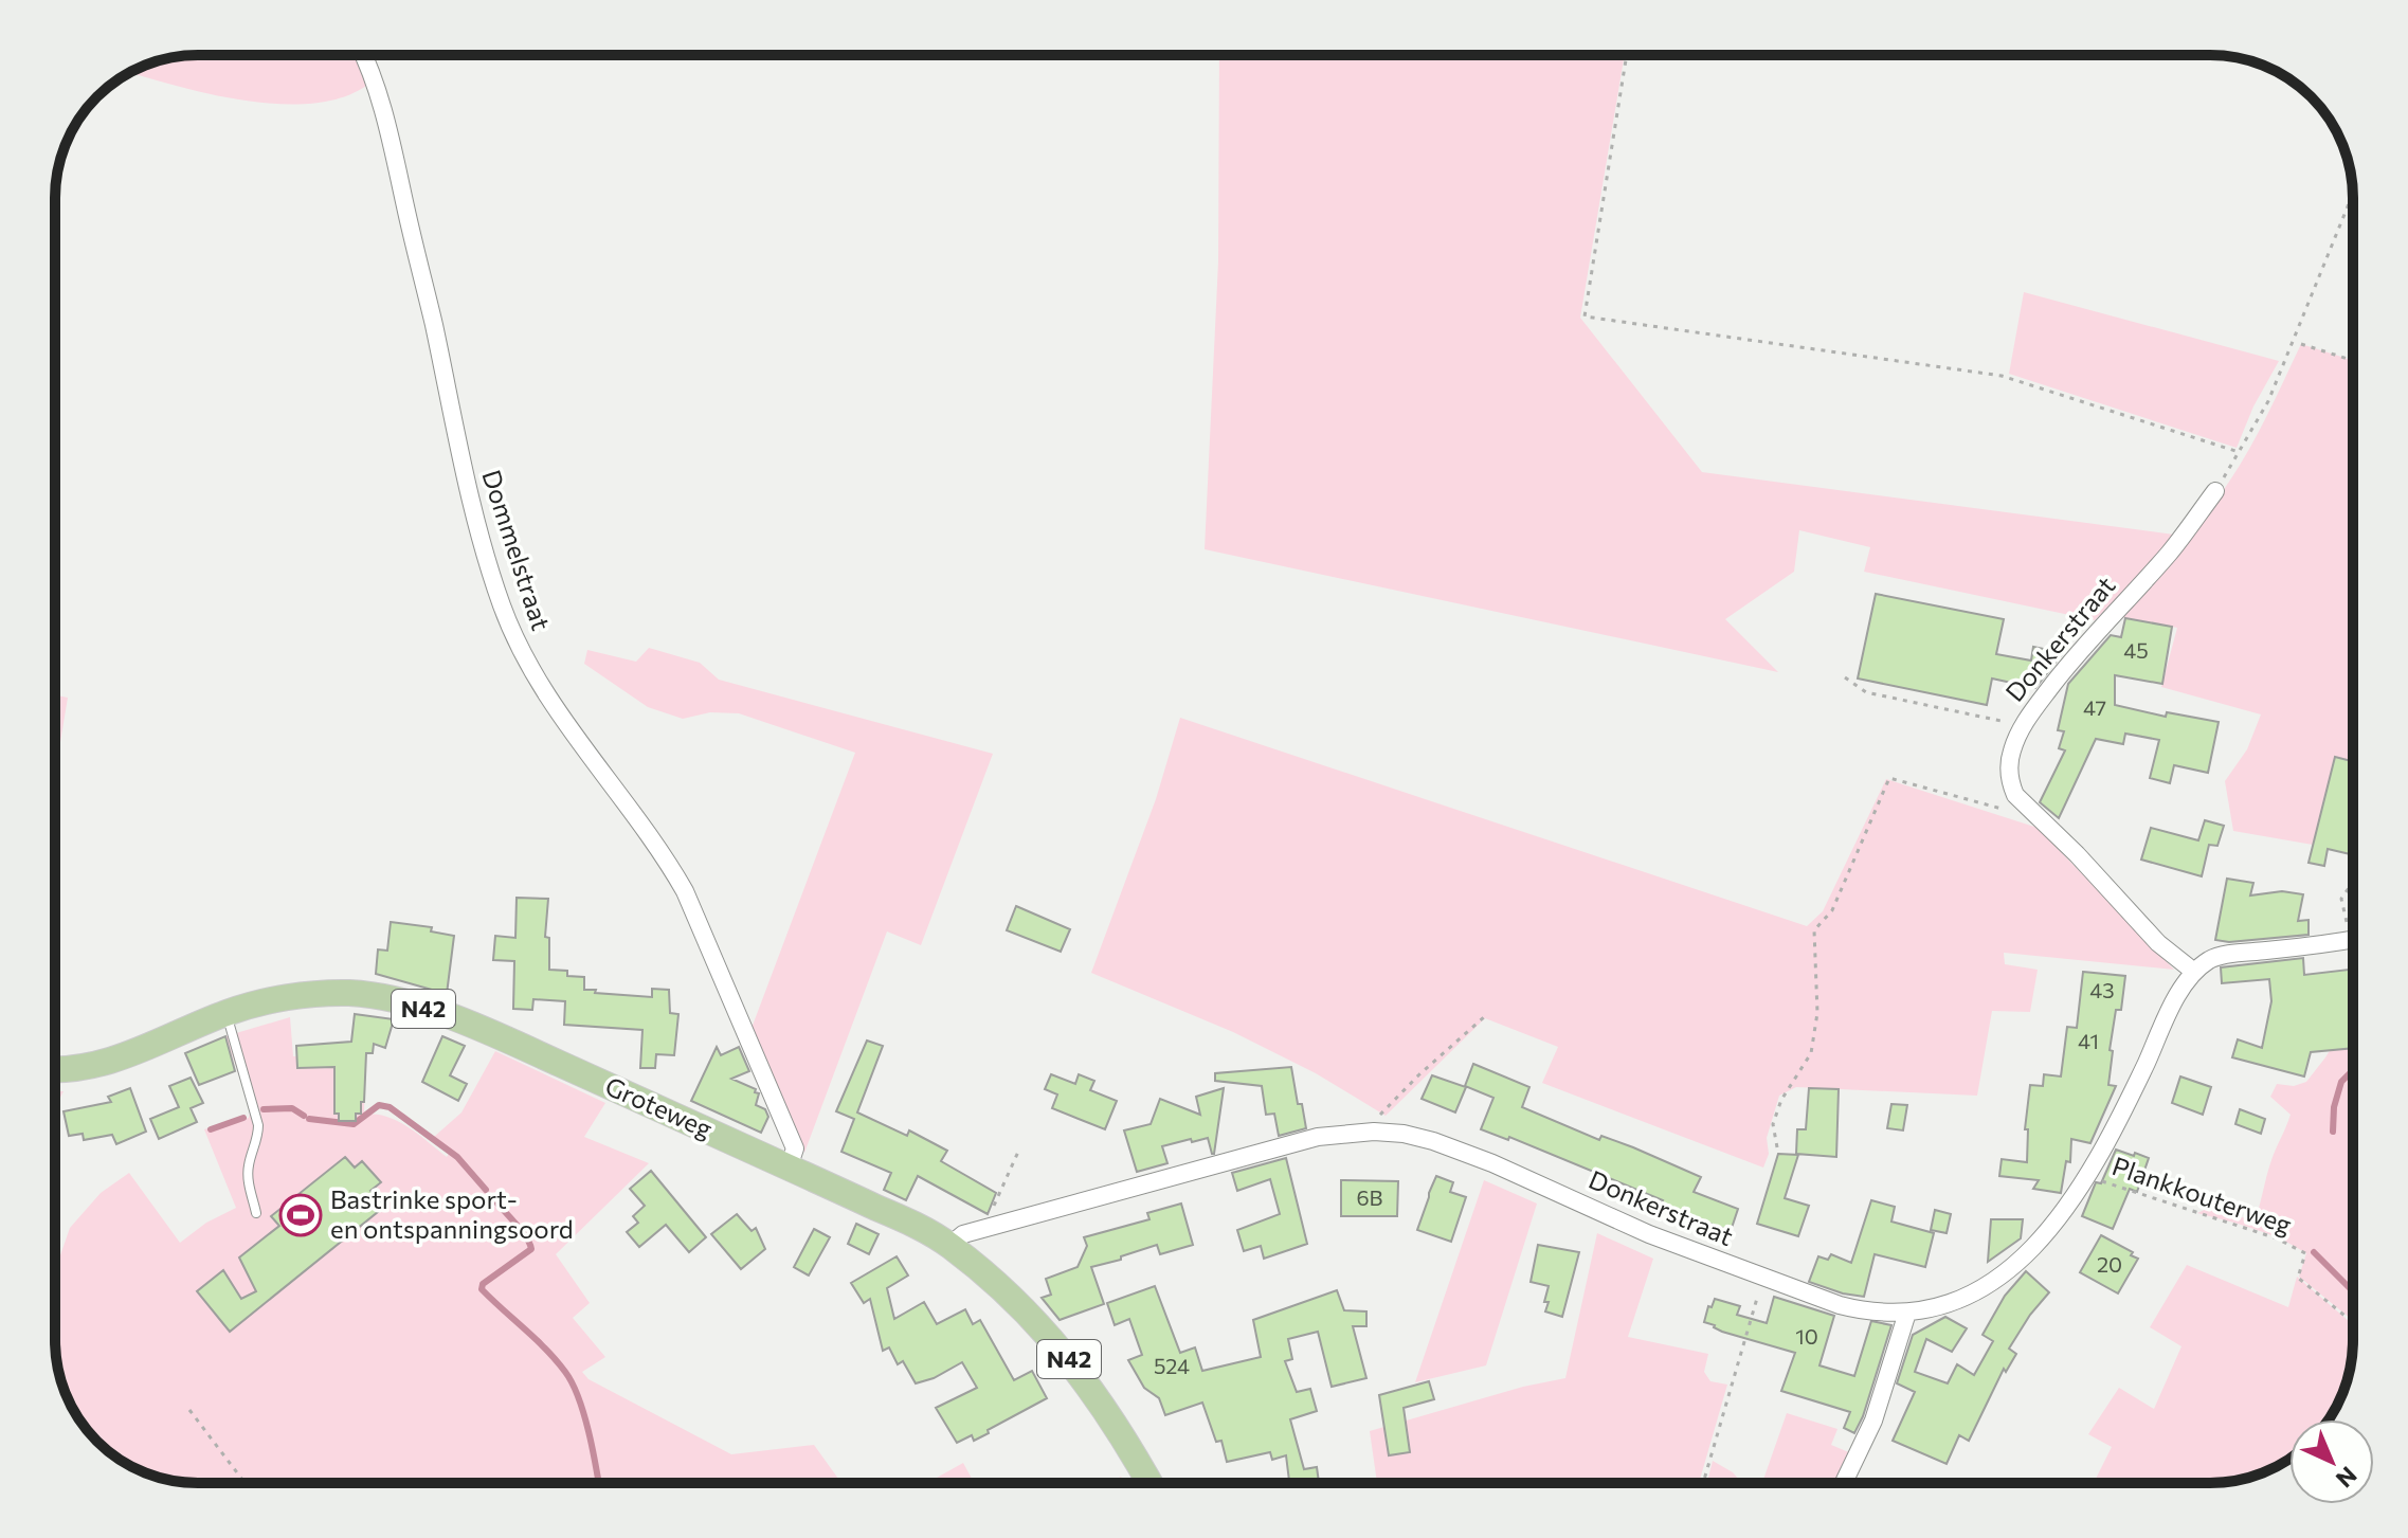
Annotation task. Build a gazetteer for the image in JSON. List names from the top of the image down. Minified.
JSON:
{"streets":{"main road":["N42","Groteweg"],"street":["Dommelstraat","Donkerstraat"],"path":["Plankkouterweg"]},"crossings":[["Dommelstraat","Groteweg"],["Donkerstraat","Groteweg"],["Donkerstraat","Plankkouterweg"]],"places":{"sports":["Bastrinke sport- en ontspanningsoord"]},"house_numbers":["45","47","43","41","6B","20","10","524"],"north":"bottom right"}
